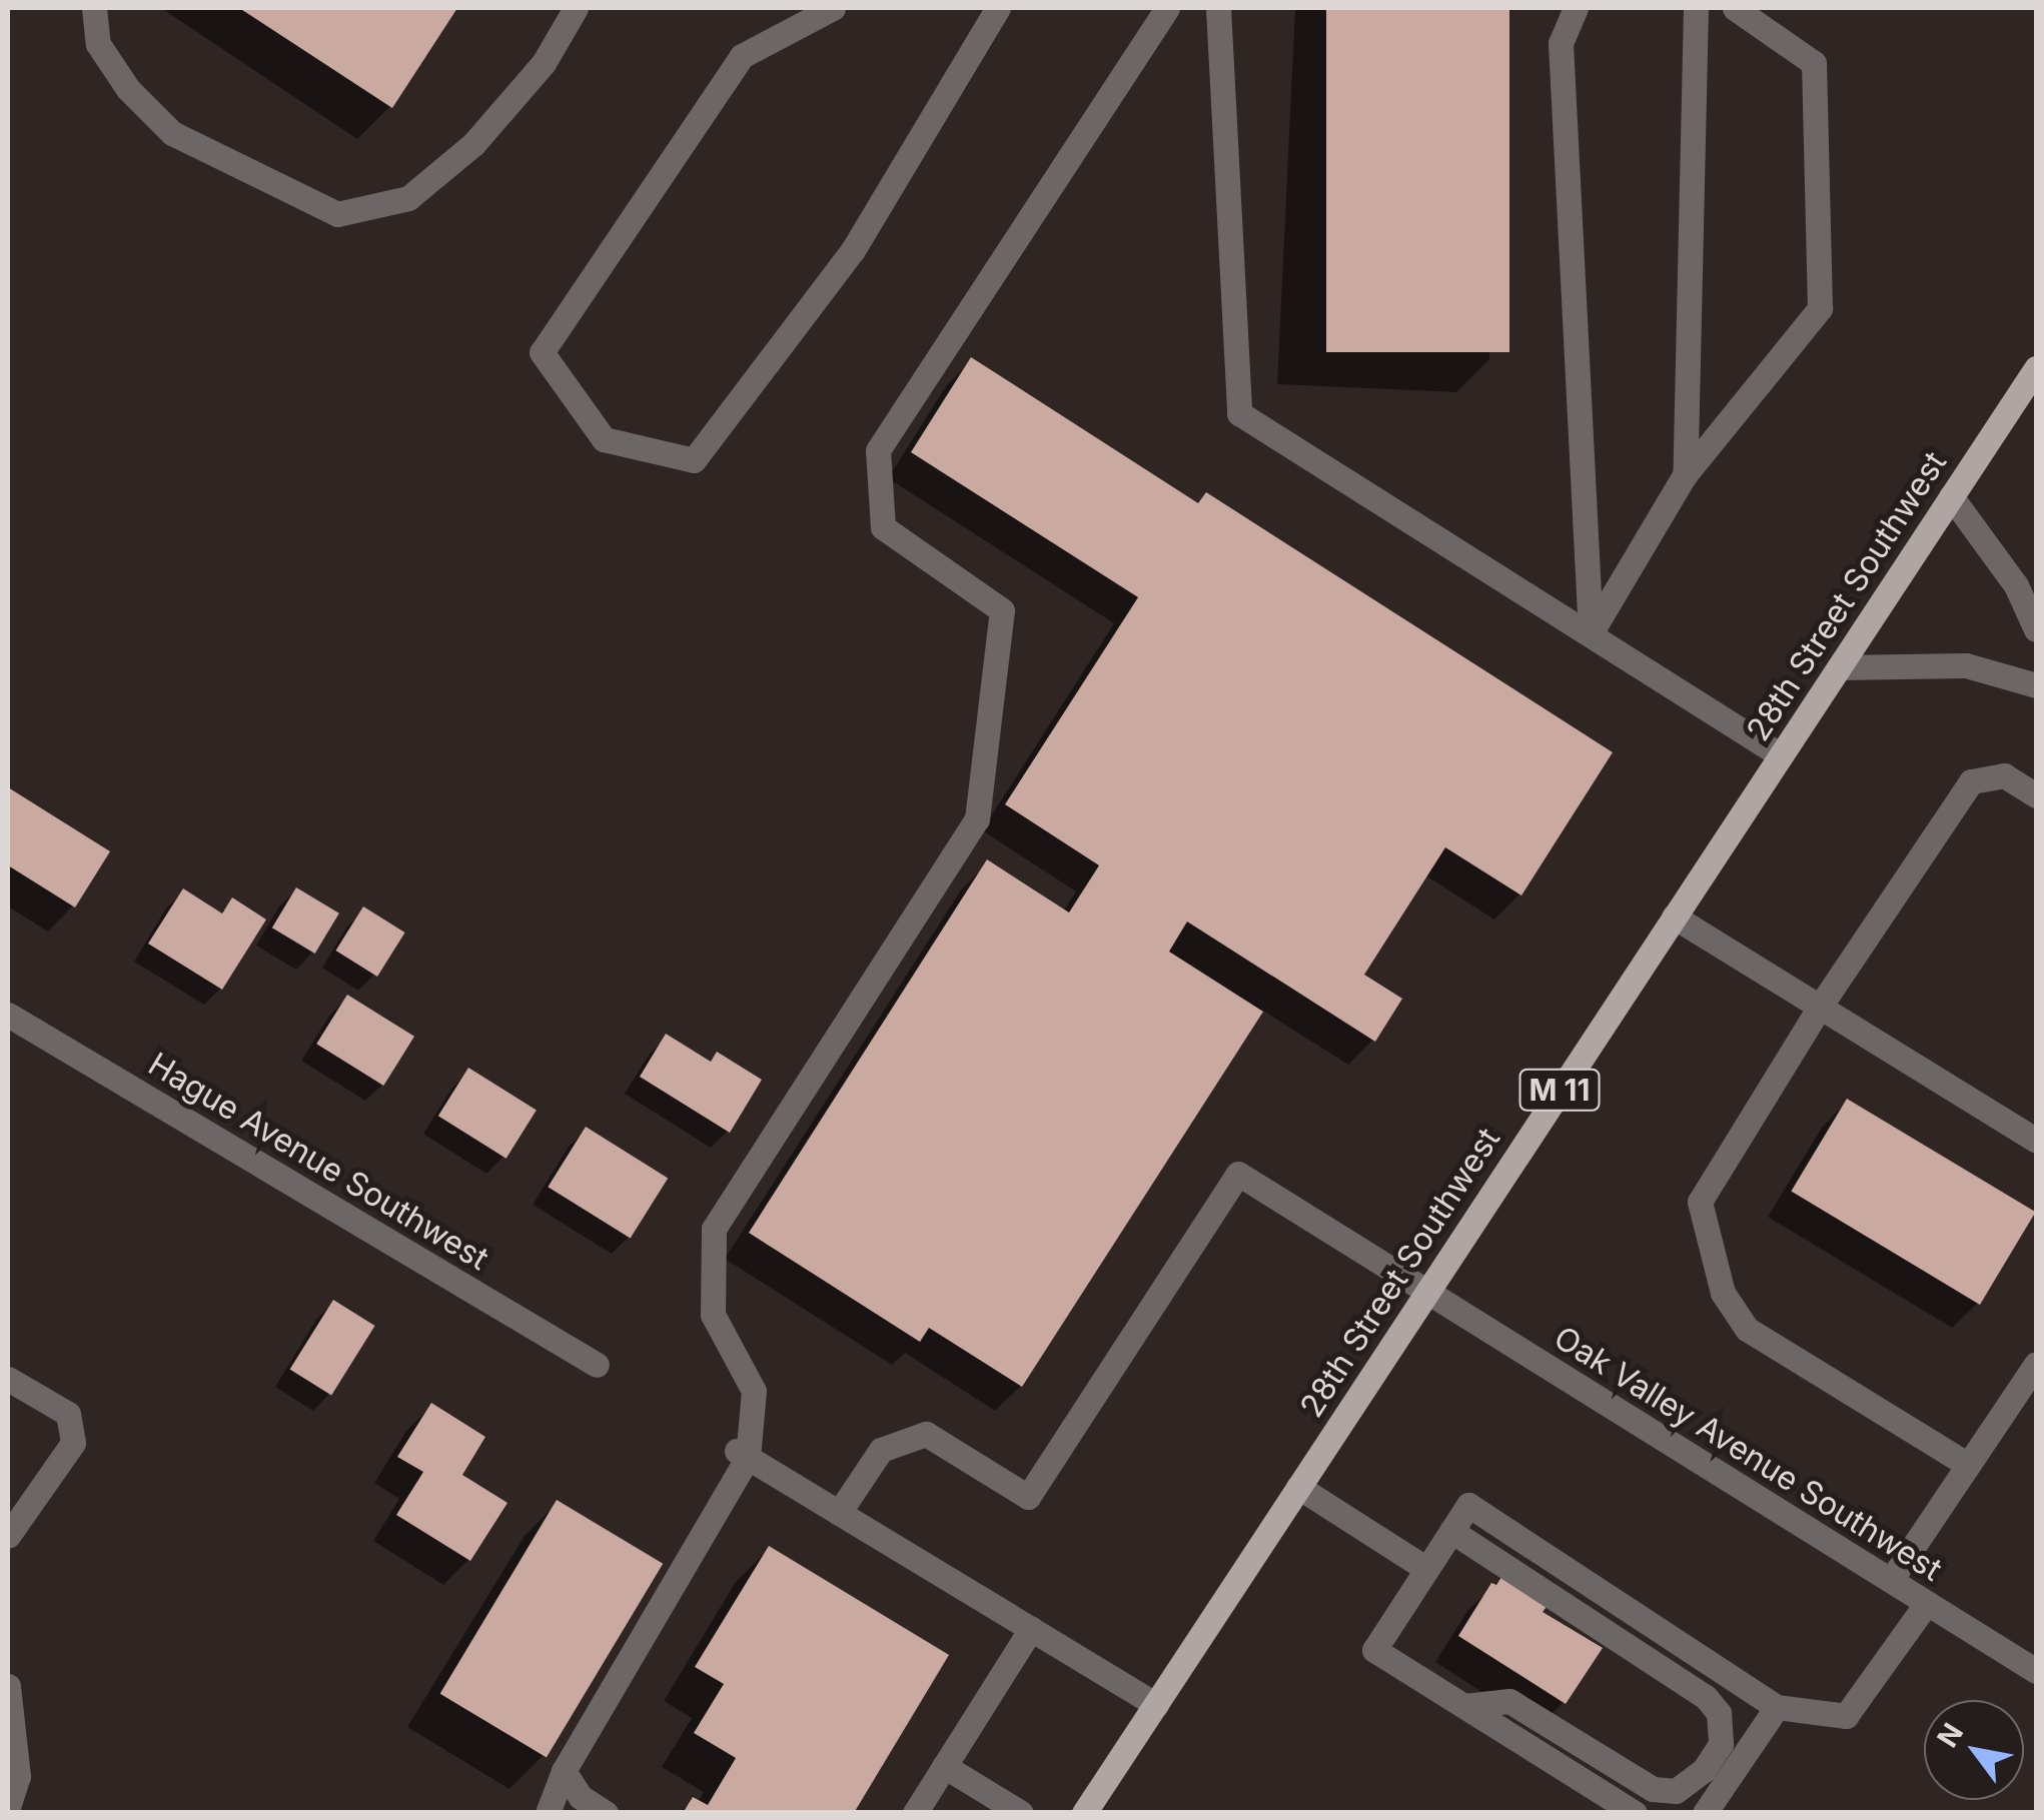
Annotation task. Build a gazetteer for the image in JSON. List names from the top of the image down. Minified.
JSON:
{"streets":{"main road":["28th Street Southwest","M 11"],"street":["Hague Avenue Southwest","Oak Valley Avenue Southwest"]},"crossings":[["28th Street Southwest","Oak Valley Avenue Southwest"]],"north":"top left"}
